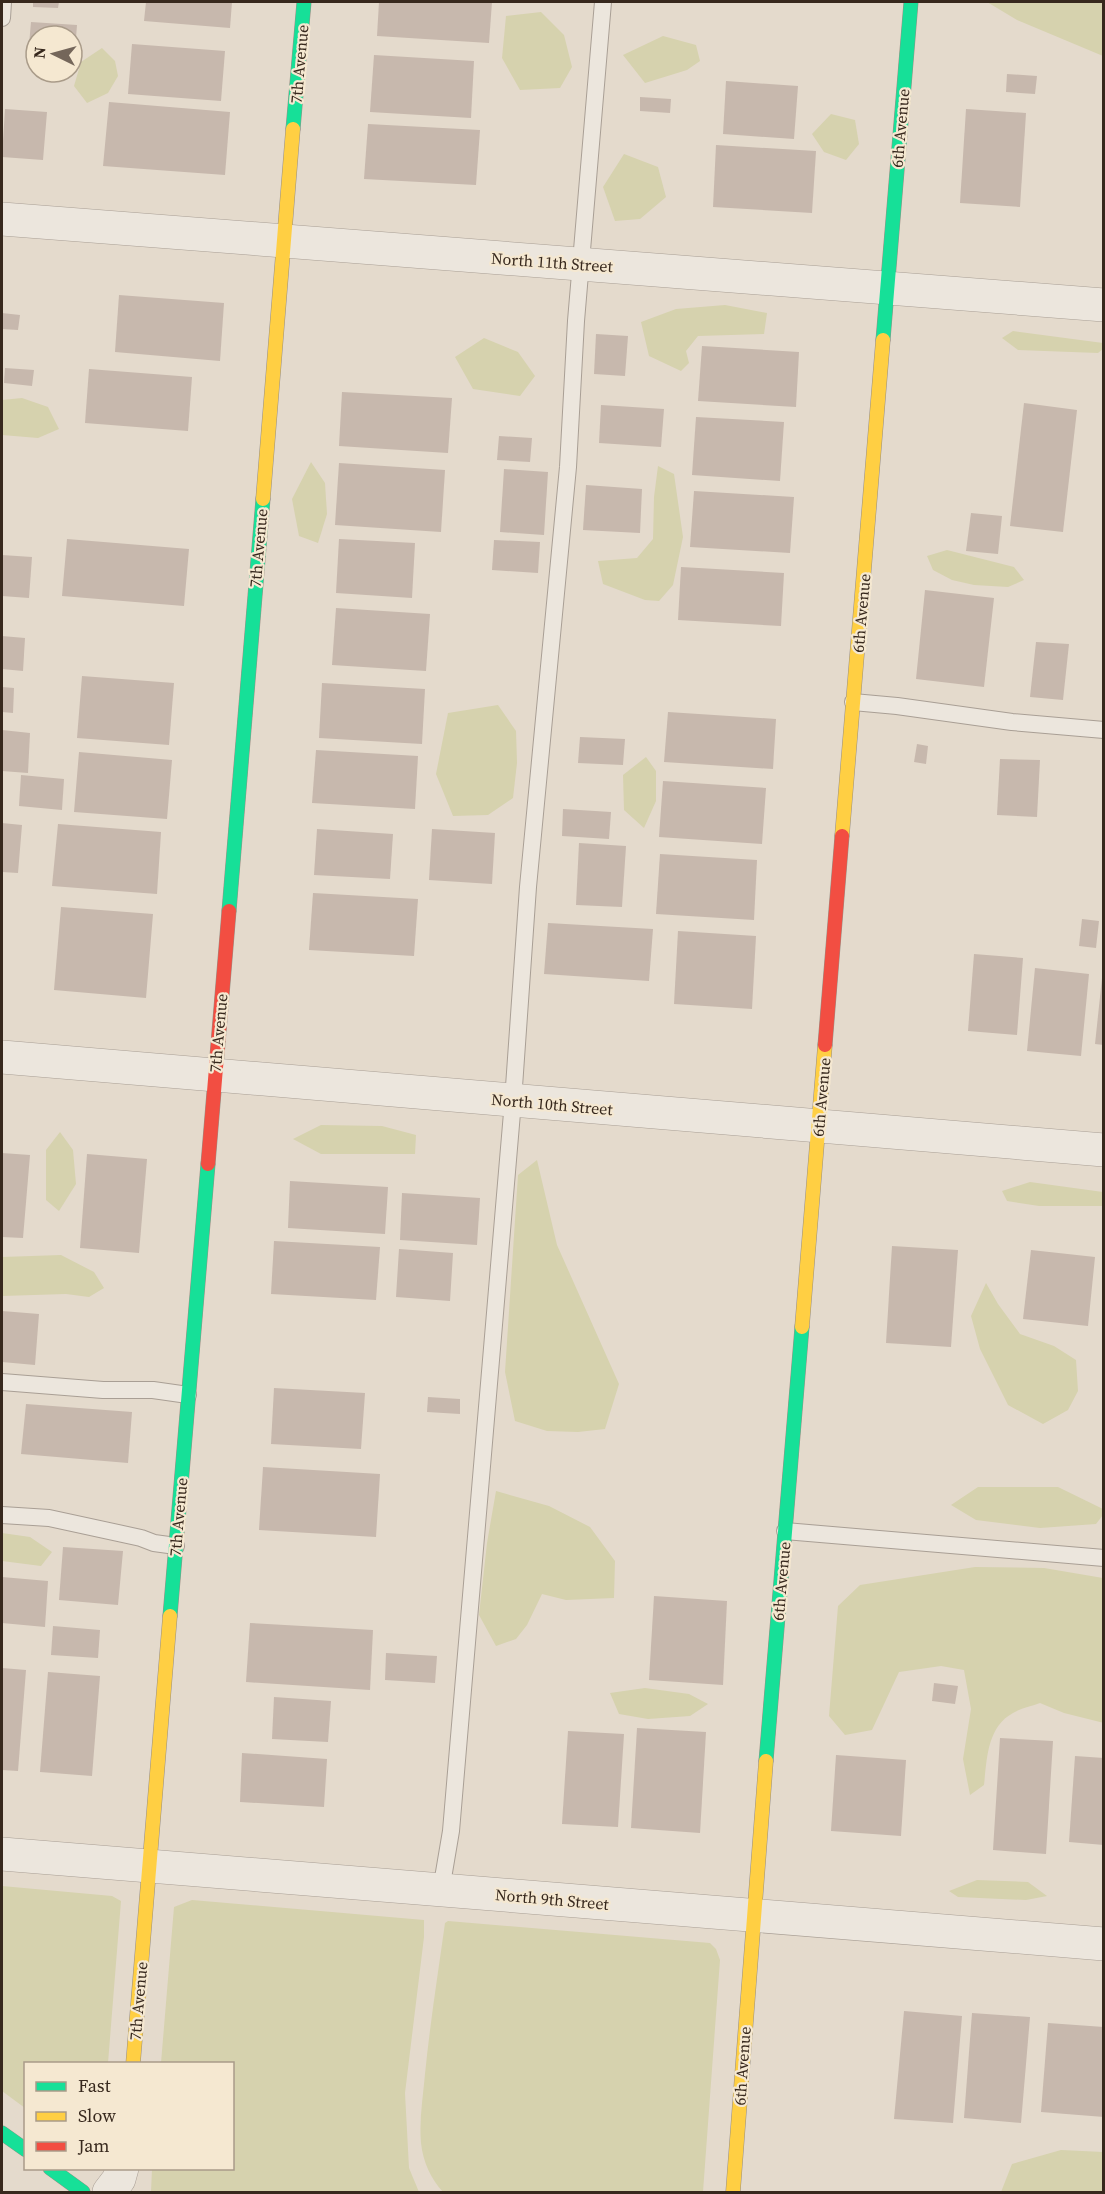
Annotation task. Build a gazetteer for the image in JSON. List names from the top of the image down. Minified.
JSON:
{"streets":{"street":["7th Avenue","6th Avenue","North 11th Street","North 10th Street","North 9th Street"]},"crossings":[["7th Avenue","North 11th Street"],["7th Avenue","North 10th Street"],["7th Avenue","North 9th Street"],["6th Avenue","North 11th Street"],["6th Avenue","North 10th Street"],["6th Avenue","North 9th Street"]],"legend":["Fast","Slow","Jam"],"north":"left"}
